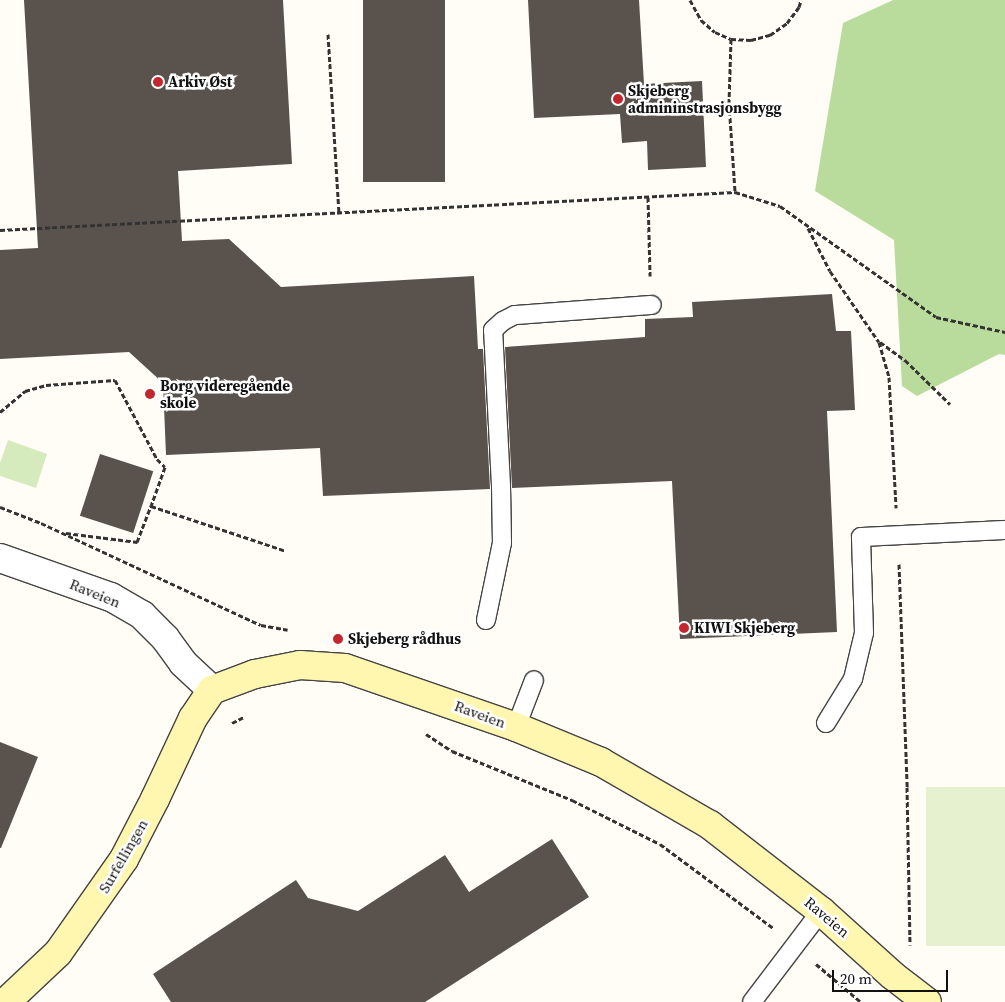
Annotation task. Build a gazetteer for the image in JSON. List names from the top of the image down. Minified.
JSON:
{"streets":{"street":["Raveien","Surfellingen"]},"crossings":[["Raveien","Surfellingen"]],"places":["Arkiv Øst","Skjeberg admininstrasjonsbygg","Borg videregående skole","KIWI Skjeberg","Skjeberg rådhus"],"scale_bar":"20 m"}
